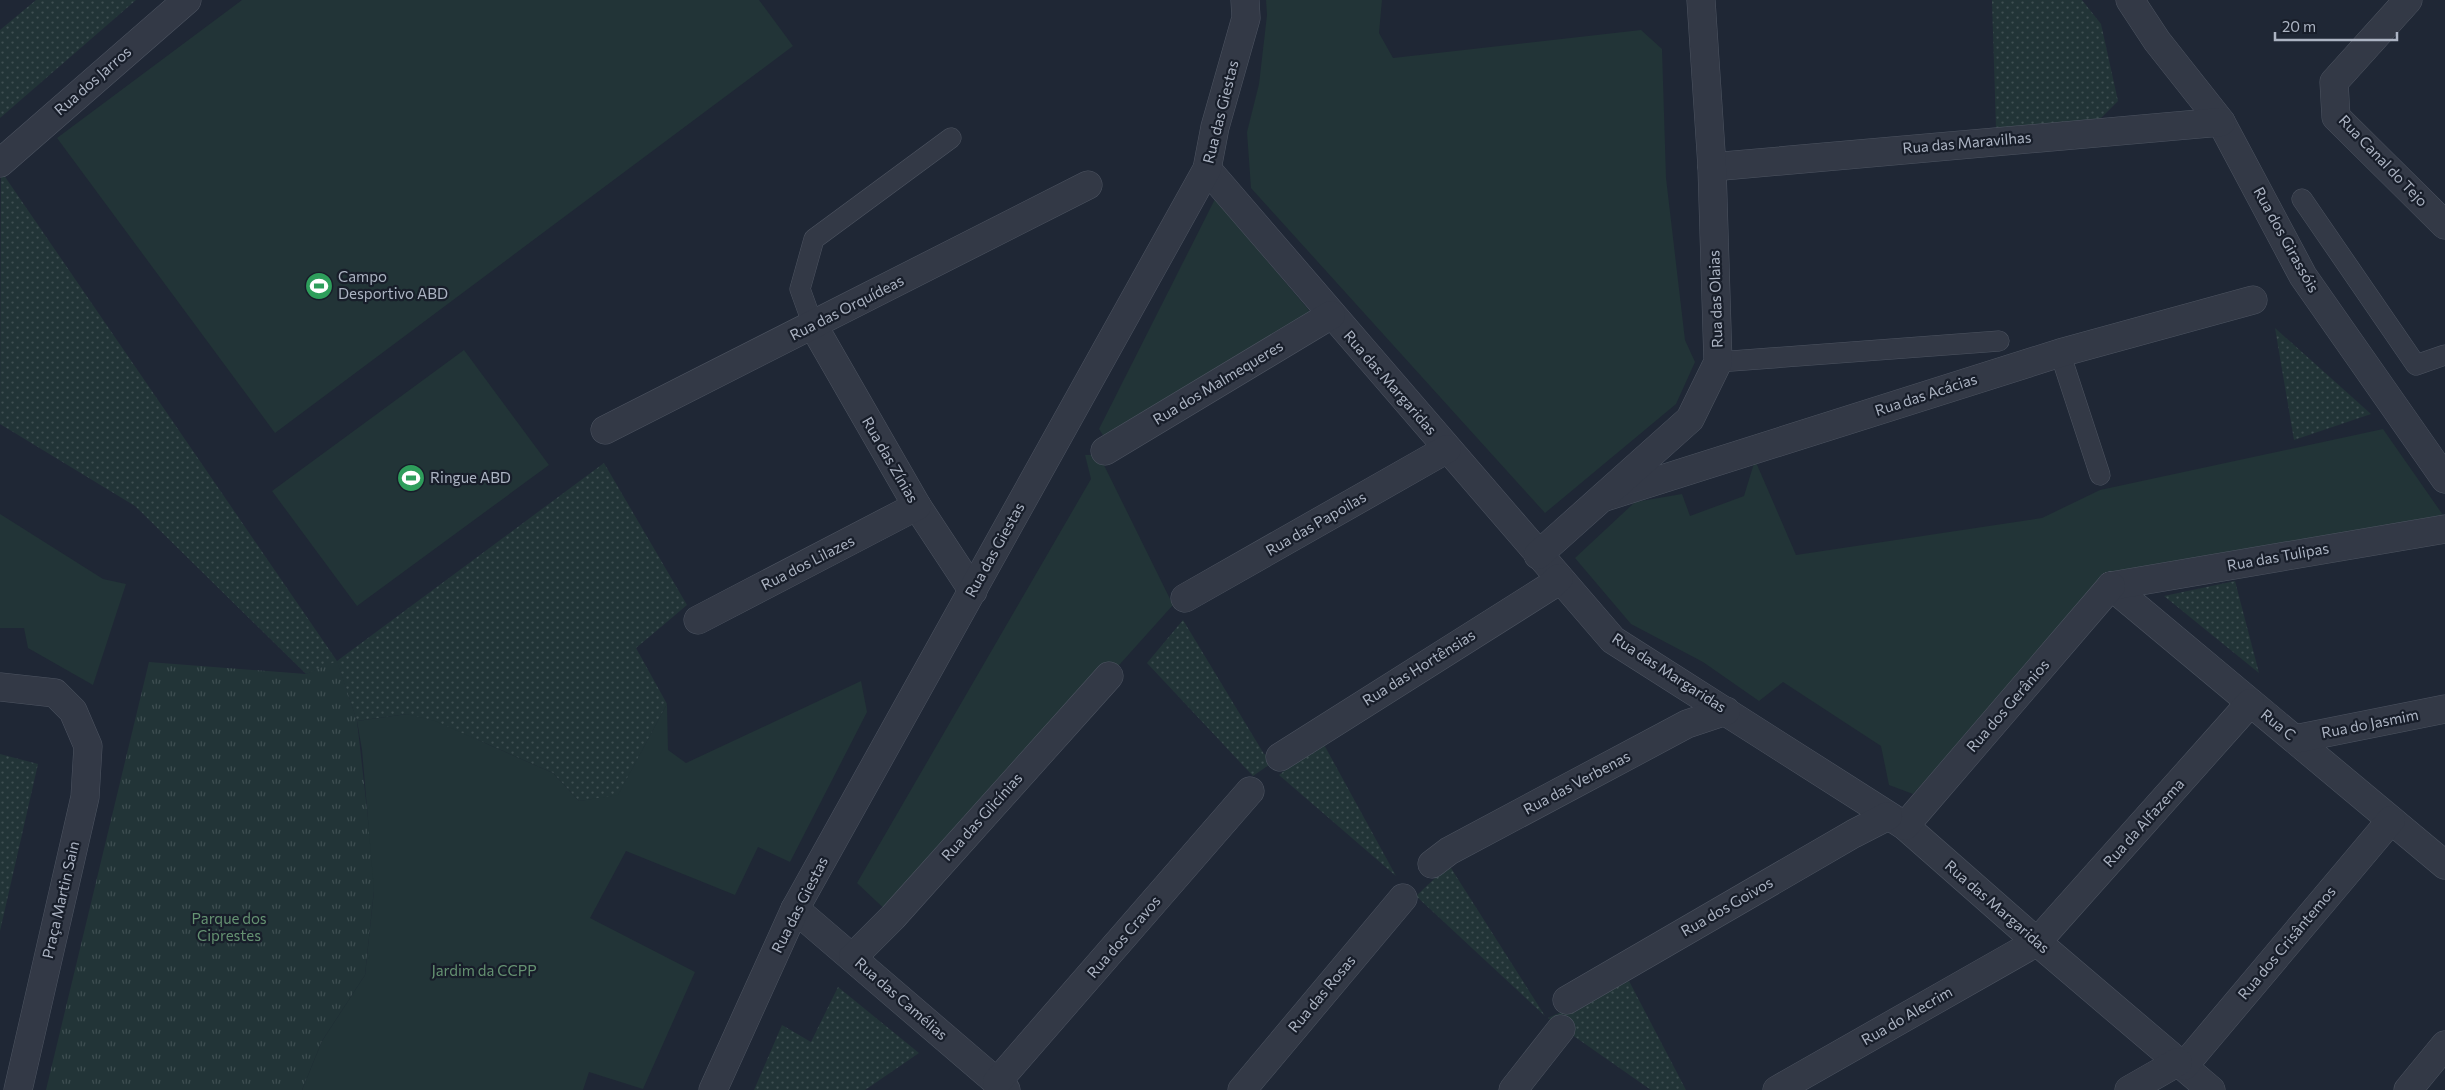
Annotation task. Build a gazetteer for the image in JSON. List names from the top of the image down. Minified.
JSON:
{"streets":{"street":["Rua dos Jarros","Rua das Giestas","Rua das Maravilhas","Rua Canal do Tejo","Rua dos Girassóis","Rua das Olaias","Rua das Orquídeas","Rua dos Malmequeres","Rua das Margaridas","Rua das Acácias","Rua das Zínias","Rua das Papoilas","Rua das Tulipas","Rua dos Lilazes","Rua das Hortênsias","Rua dos Gerânios","Rua do Jasmim","Rua C","Rua das Verbenas","Rua das Glicínias","Rua da Alfazema","Praça Martin Sain","Rua dos Goivos","Rua dos Cravos","Rua dos Crisântemos","Rua das Rosas","Rua das Camélias","Rua do Alecrim"]},"crossings":[["Rua das Giestas","Rua das Margaridas"],["Rua das Giestas","Rua das Zínias"],["Rua das Giestas","Rua das Camélias"],["Rua das Maravilhas","Rua dos Girassóis"],["Rua das Maravilhas","Rua das Olaias"],["Rua das Olaias","Rua das Margaridas"],["Rua das Olaias","Rua das Acácias"],["Rua das Orquídeas","Rua das Zínias"],["Rua dos Malmequeres","Rua das Margaridas"],["Rua das Margaridas","Rua das Papoilas"],["Rua das Margaridas","Rua das Hortênsias"],["Rua das Margaridas","Rua dos Gerânios"],["Rua das Margaridas","Rua das Verbenas"],["Rua das Margaridas","Rua da Alfazema"],["Rua das Margaridas","Rua dos Goivos"],["Rua das Margaridas","Rua dos Crisântemos"],["Rua das Margaridas","Rua do Alecrim"],["Rua das Zínias","Rua dos Lilazes"],["Rua das Tulipas","Rua dos Gerânios"],["Rua das Tulipas","Rua C"],["Rua dos Gerânios","Rua C"],["Rua dos Gerânios","Rua dos Goivos"],["Rua do Jasmim","Rua C"],["Rua C","Rua da Alfazema"],["Rua C","Rua dos Crisântemos"],["Rua das Glicínias","Rua das Camélias"],["Rua da Alfazema","Rua do Alecrim"],["Rua dos Cravos","Rua das Camélias"]],"parks":["Parque dos Ciprestes","Jardim da CCPP"],"places":{"sports":["Campo Desportivo ABD","Ringue ABD"]},"scale_bar":"20 m"}
